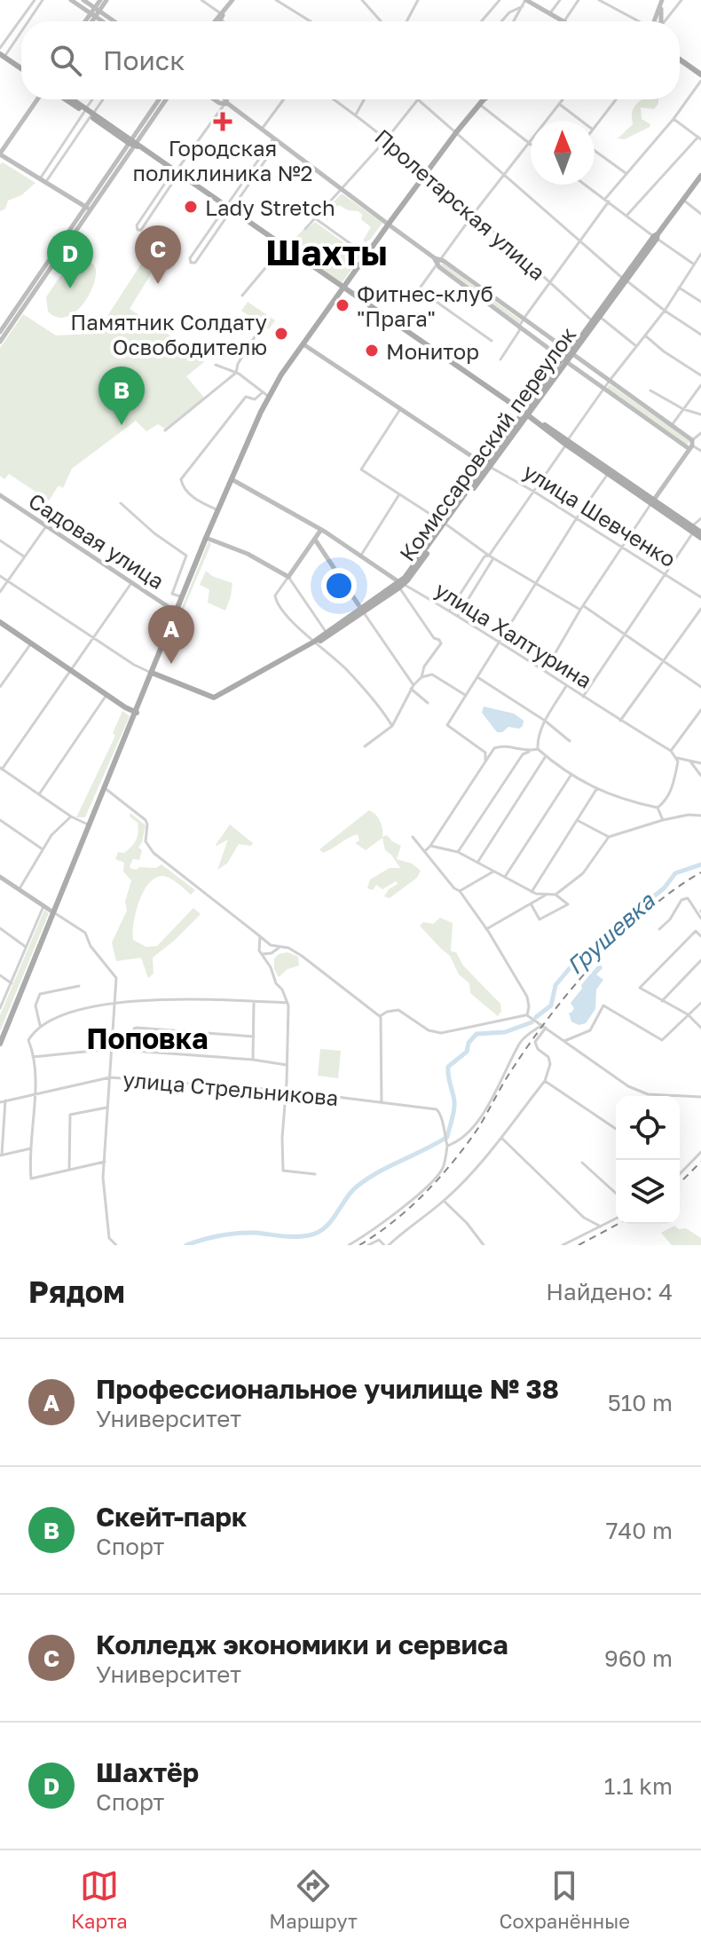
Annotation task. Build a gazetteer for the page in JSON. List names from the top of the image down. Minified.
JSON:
{"streets":{"main road":["Комиссаровский переулок","улица Шевченко","Садовая улица","улица Халтурина"],"street":["Пролетарская улица","улица Стрельникова"]},"crossings":[["Пролетарская улица","Комиссаровский переулок"],["Комиссаровский переулок","улица Шевченко"],["Комиссаровский переулок","улица Халтурина"]],"districts":["Шахты","Поповка"],"water":["Грушевка"],"places":{"health":["Городская поликлиника №2"],"other":["Lady Stretch","Фитнес-клуб \"Прага\"","Памятник Солдату Освободителю","Монитор"]},"north":"top","page":{"search":"Поиск","pins":["C","D","B","A"],"heading":["Рядом","Найдено: 4"],"list":[{"mark":"A","name":"Профессиональное училище № 38","note":"Университет","value":"510 m"},{"mark":"B","name":"Скейт-парк","note":"Спорт","value":"740 m"},{"mark":"C","name":"Колледж экономики и сервиса","note":"Университет","value":"960 m"},{"mark":"D","name":"Шахтёр","note":"Спорт","value":"1.1 km"}],"nav":["Карта","Маршрут","Сохранённые"]}}
